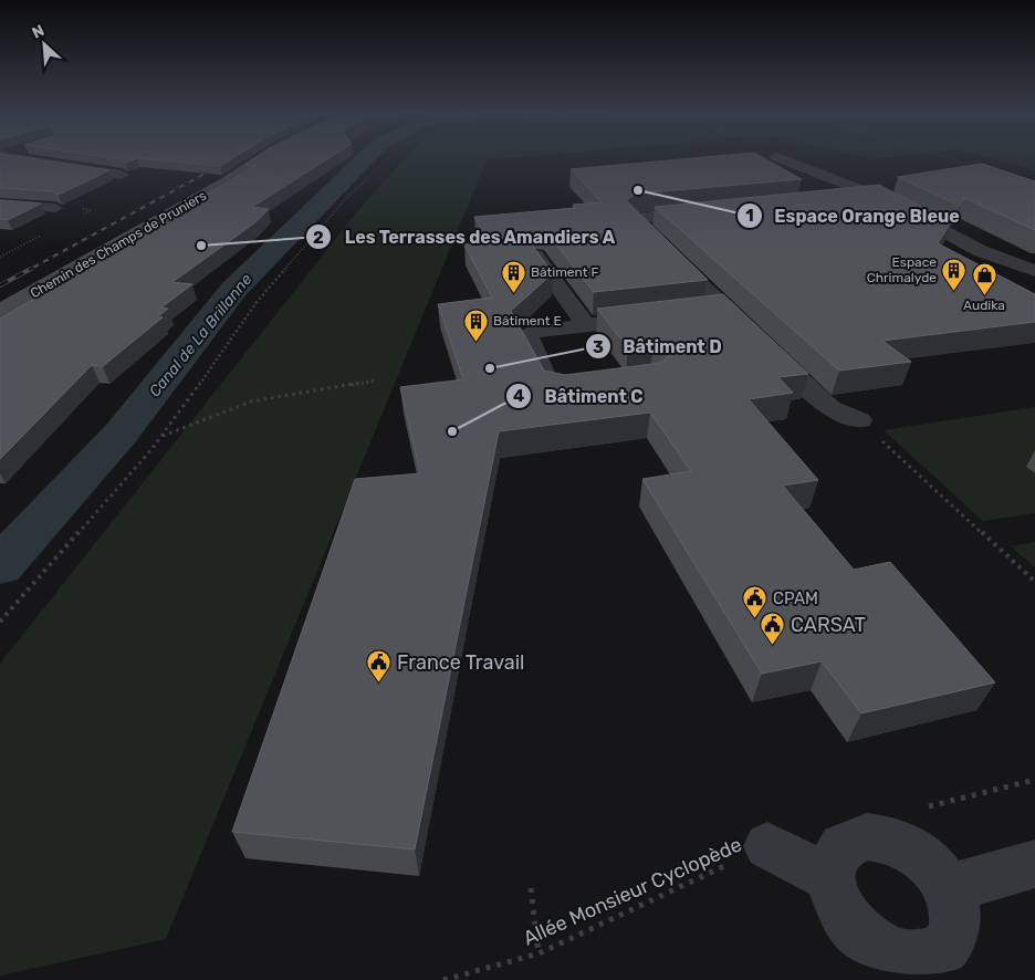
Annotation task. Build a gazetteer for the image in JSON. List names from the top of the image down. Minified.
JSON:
{"streets":{"street":["Chemin des Champs de Pruniers"],"path":["Allée Monsieur Cyclopède"]},"water":["Canal de La Brillanne"],"places":{"other":["Espace Orange Bleue","Les Terrasses des Amandiers A","Bâtiment D","Bâtiment C"],"building":["Espace Chrimalyde","Bâtiment F","Bâtiment E"],"shop":["Audika"],"public building":["CPAM","CARSAT","France Travail"]},"north":"top left"}
